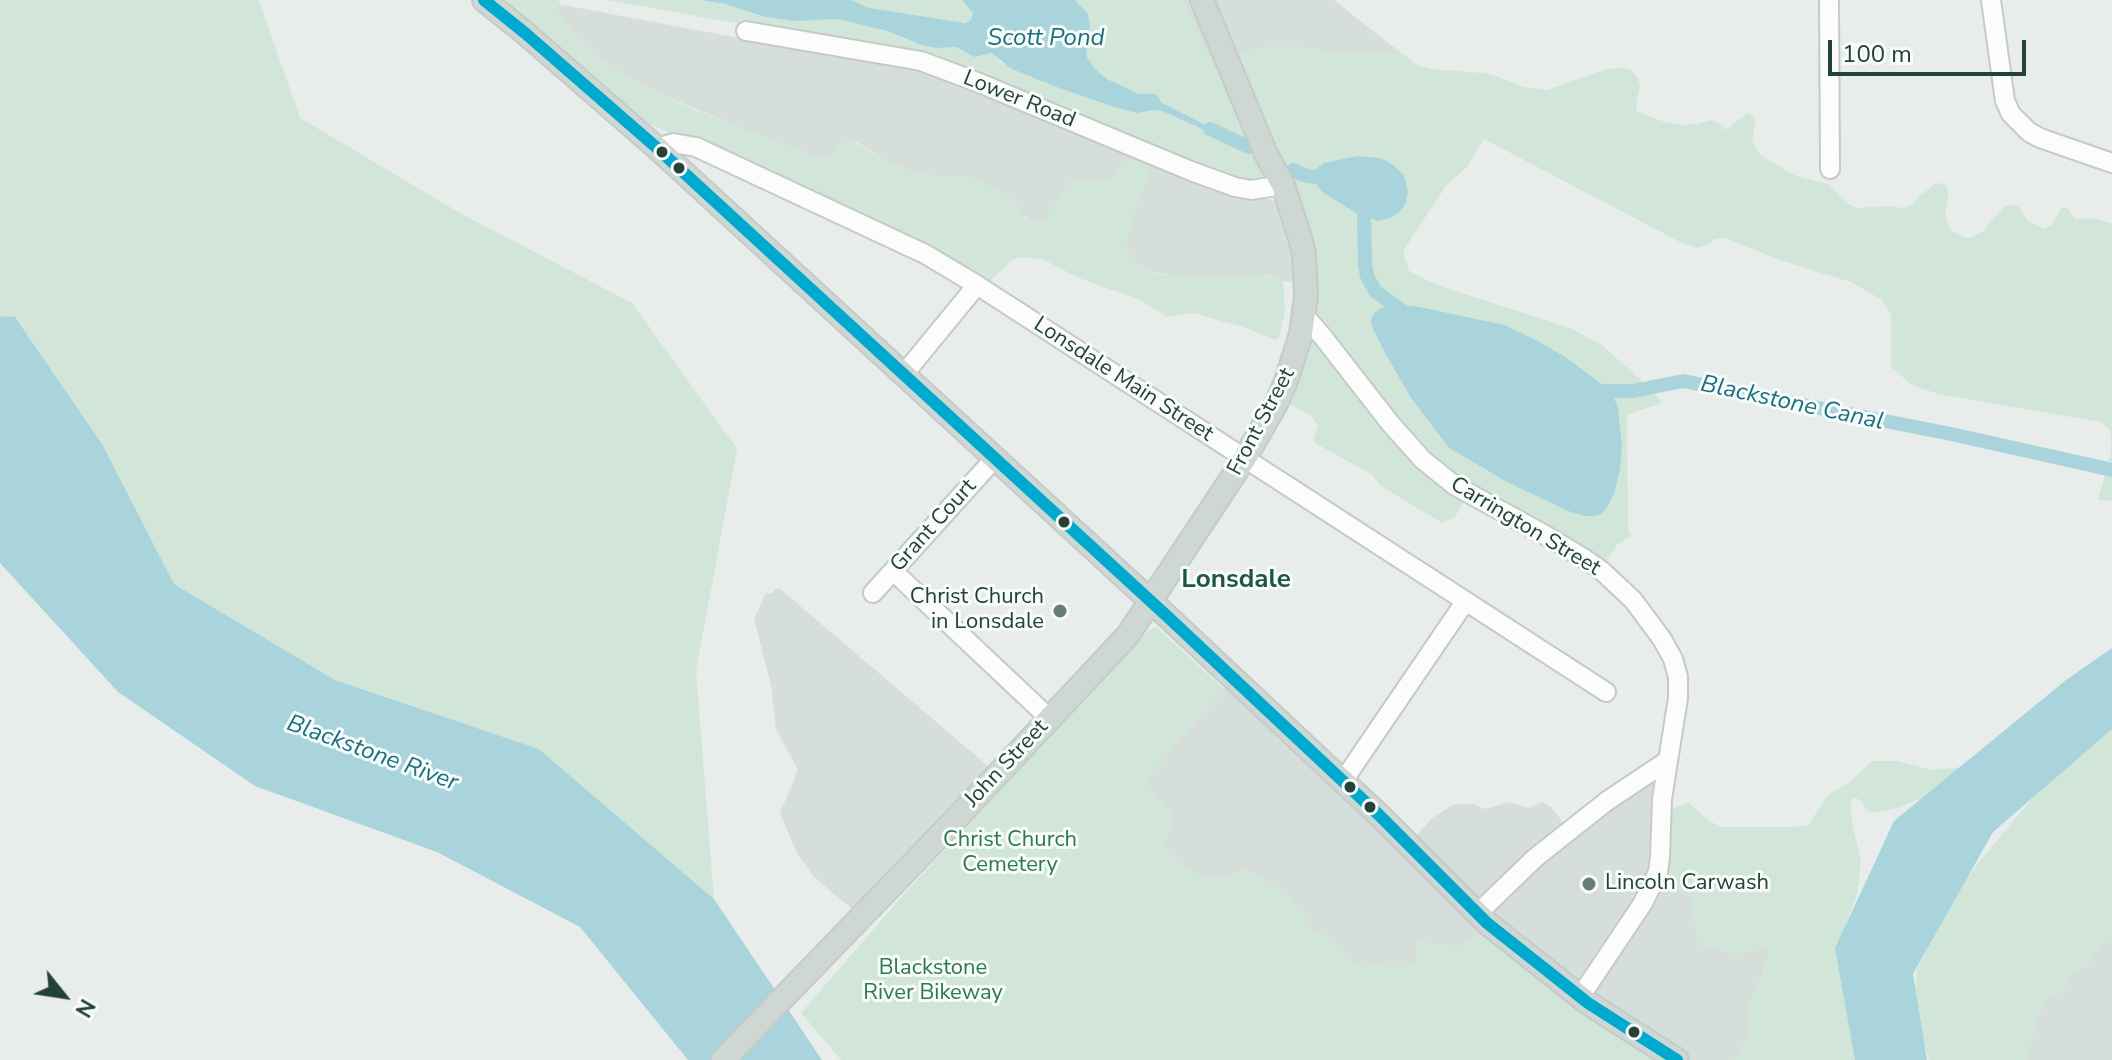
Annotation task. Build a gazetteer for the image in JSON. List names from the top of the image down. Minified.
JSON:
{"streets":{"main road":["Front Street","John Street"],"street":["Lower Road","Lonsdale Main Street","Grant Court","Carrington Street"]},"crossings":[["Lower Road","Front Street"],["Lonsdale Main Street","Front Street"],["Front Street","Carrington Street"],["Front Street","John Street"]],"districts":["Lonsdale"],"water":["Scott Pond","Blackstone Canal","Blackstone River"],"parks":["Christ Church Cemetery","Blackstone River Bikeway"],"places":["Christ Church in Lonsdale","Lincoln Carwash"],"scale_bar":"100 m","north":"bottom right"}
